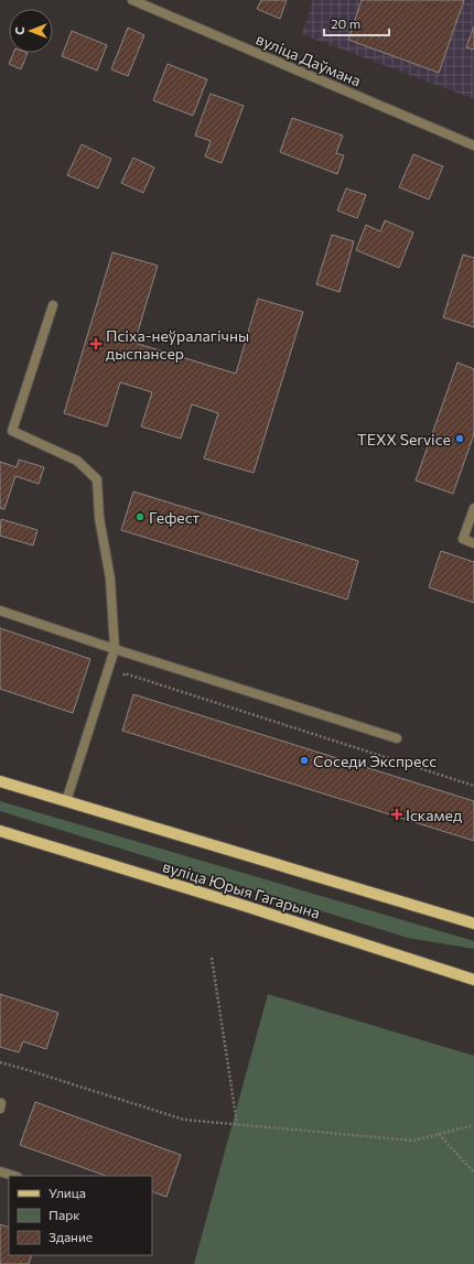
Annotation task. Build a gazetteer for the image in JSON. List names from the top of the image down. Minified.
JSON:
{"streets":{"main road":["вуліца Юрыя Гагарына"],"street":["вуліца Даўмана"]},"places":{"health":["Псіха-неўралагічны дыспансер","Іскамед"],"other":["TEXX Service","Гефест","Соседи Экспресс"]},"legend":["Улица","Парк","Здание"],"scale_bar":"20 m","north":"left"}
